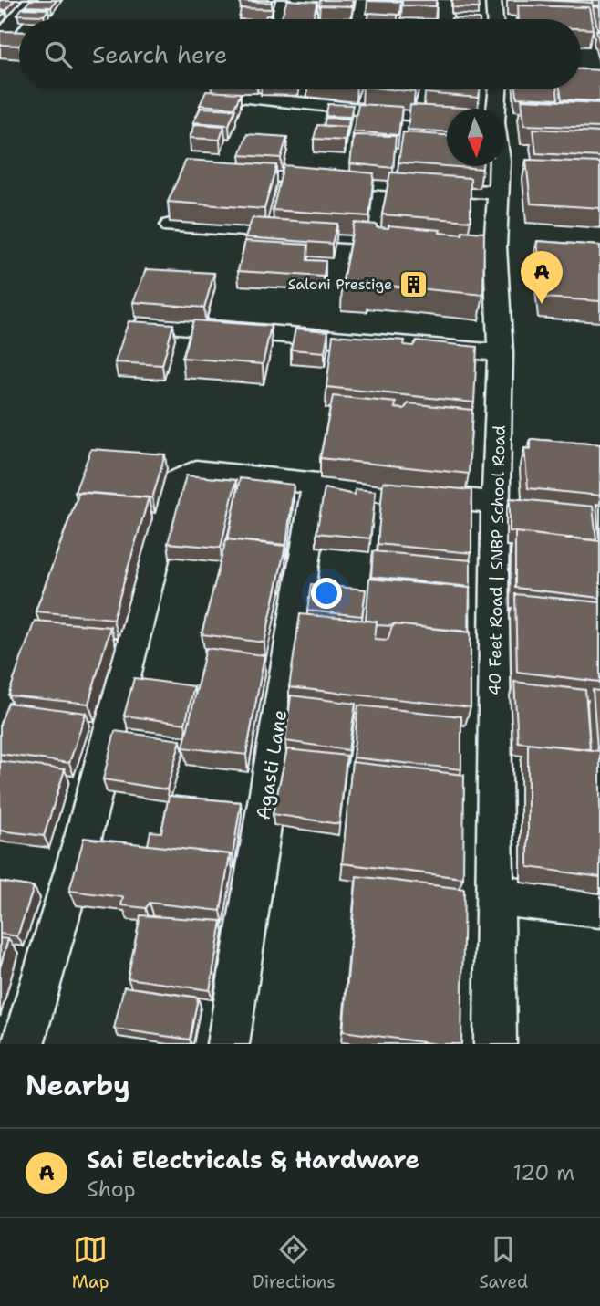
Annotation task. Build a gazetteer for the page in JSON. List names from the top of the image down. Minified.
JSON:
{"streets":{"street":["40 Feet Road | SNBP School Road","Agasti Lane"]},"places":{"building":["Saloni Prestige"]},"north":"bottom","page":{"search":"Search here","pins":"A","heading":"Nearby","list":[{"mark":"A","name":"Sai Electricals & Hardware","note":"Shop","value":"120 m"}],"nav":["Map","Directions","Saved"]}}
